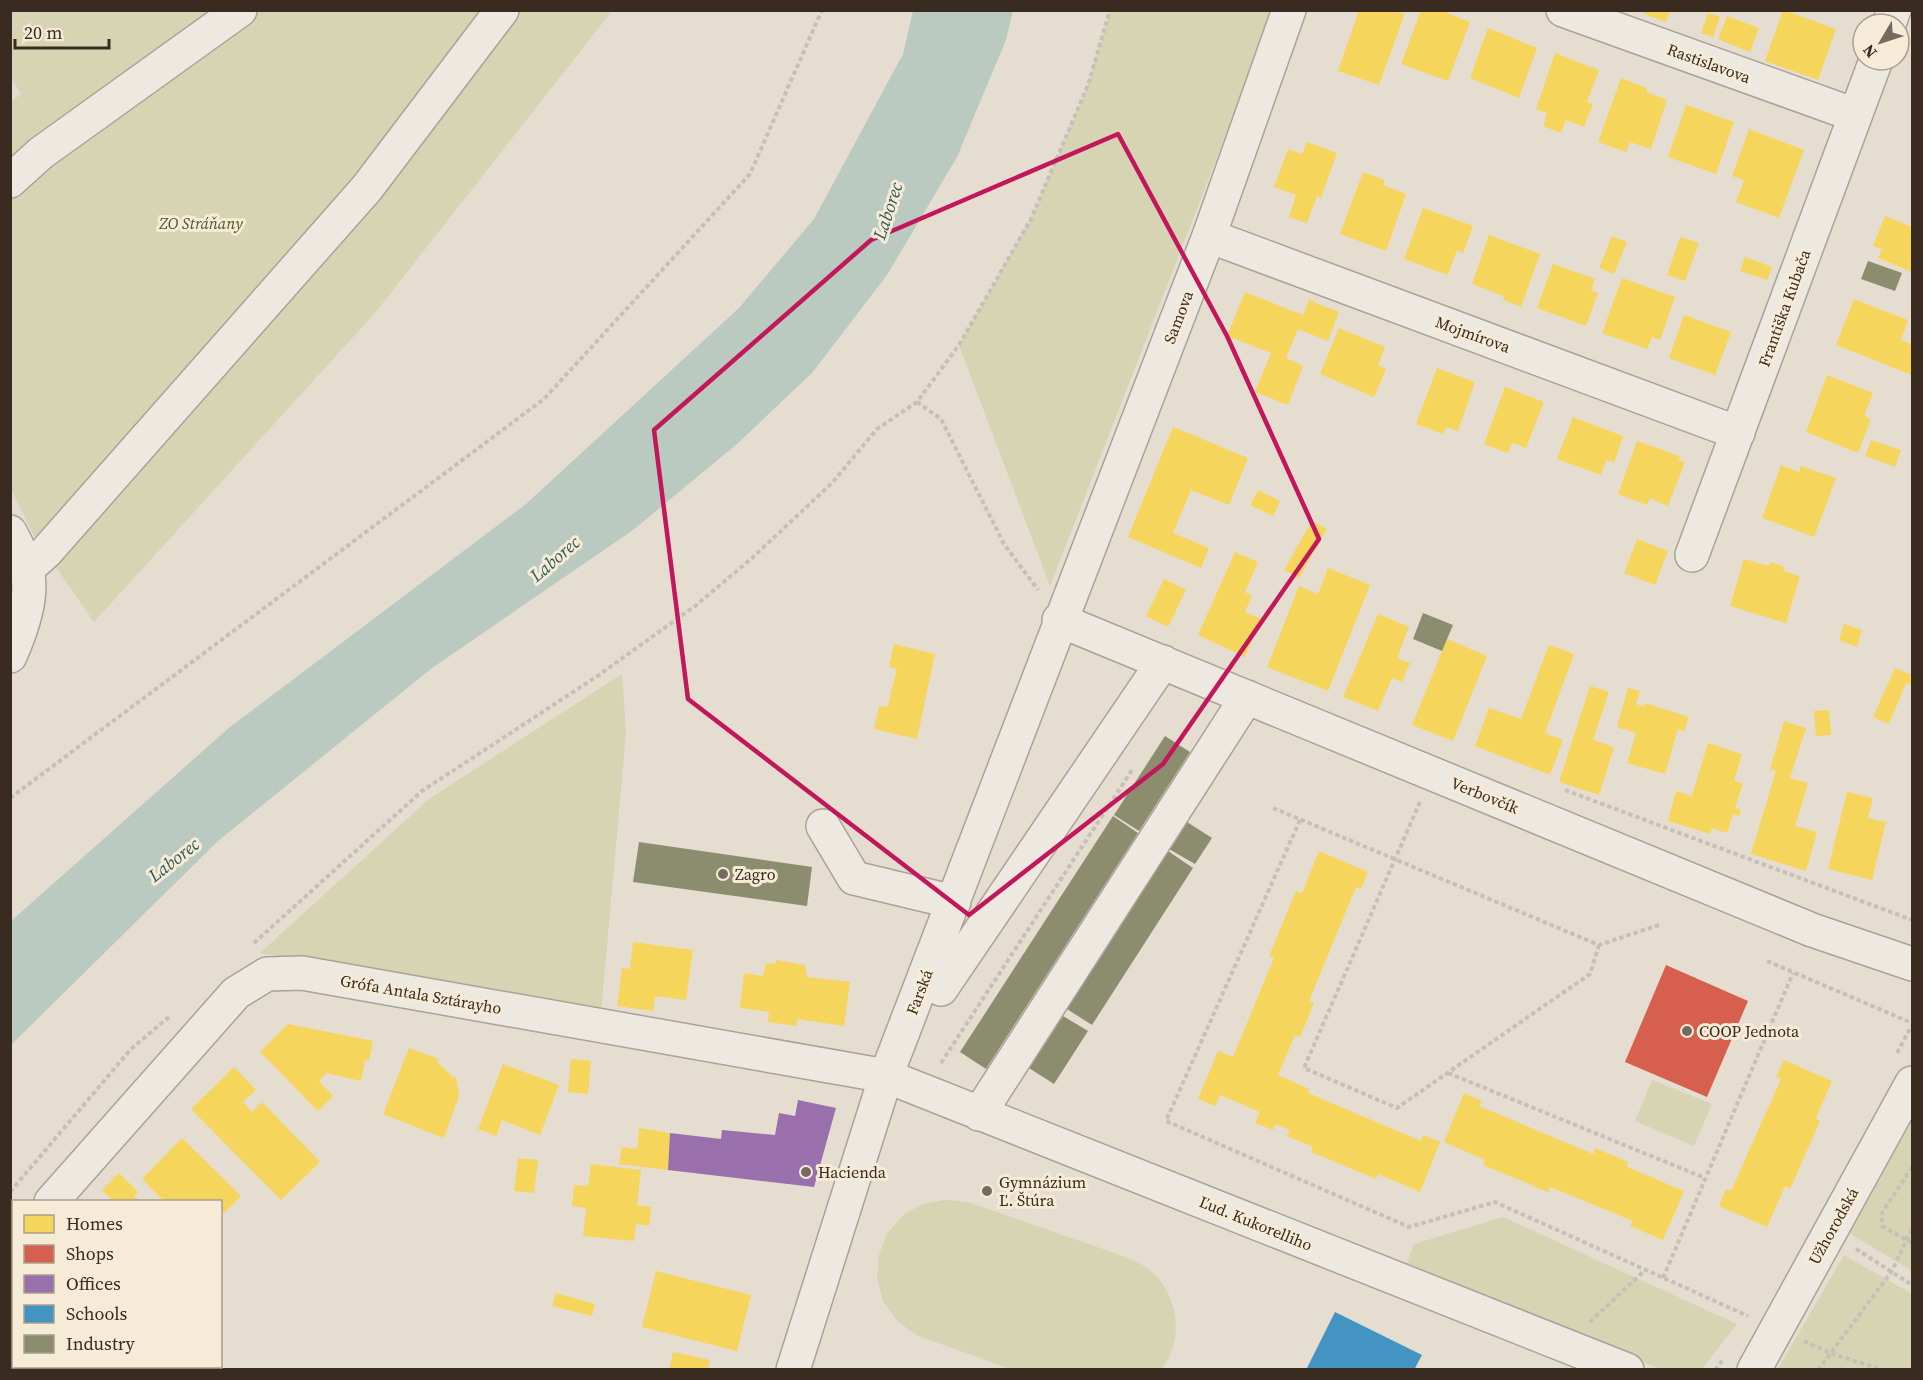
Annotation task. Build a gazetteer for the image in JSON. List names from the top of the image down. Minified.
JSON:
{"streets":{"street":["Rastislavova","Františka Kubača","Samova","Mojmírova","Verbovčík","Farská","Grófa Antala Sztárayho","Ľud. Kukorelliho","Užhorodská"]},"crossings":[["Rastislavova","Františka Kubača"],["Františka Kubača","Mojmírova"],["Samova","Mojmírova"],["Samova","Verbovčík"],["Samova","Farská"],["Verbovčík","Farská"],["Farská","Grófa Antala Sztárayho"],["Farská","Ľud. Kukorelliho"],["Grófa Antala Sztárayho","Ľud. Kukorelliho"]],"water":["Laborec"],"parks":["ZO Stráňany"],"places":["Zagro","COOP Jednota","Hacienda","Gymnázium Ľ. Štúra"],"legend":["Homes","Shops","Offices","Schools","Industry"],"scale_bar":"20 m","north":"bottom left"}
